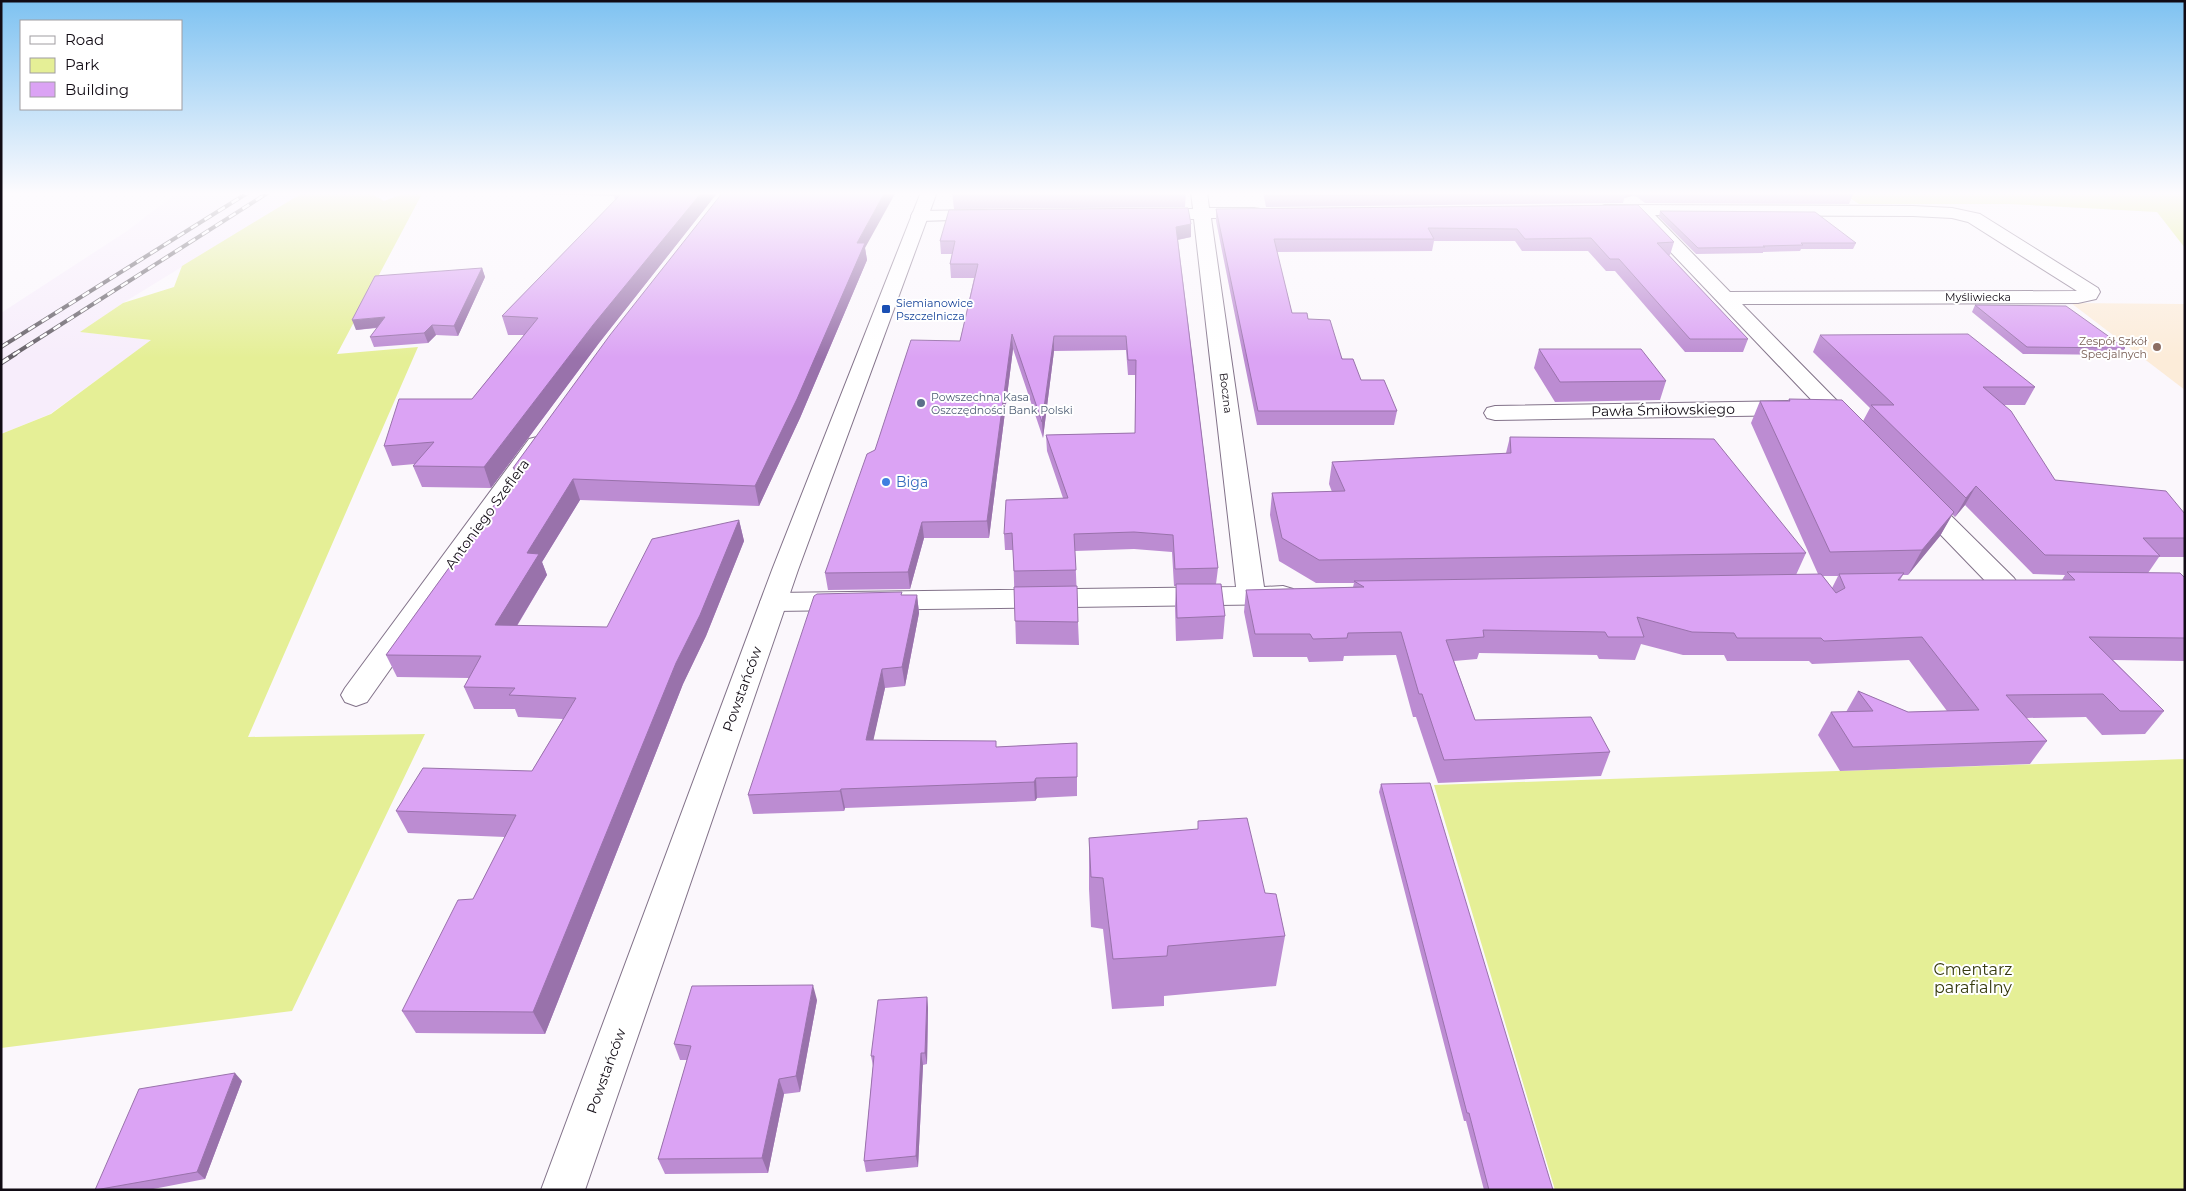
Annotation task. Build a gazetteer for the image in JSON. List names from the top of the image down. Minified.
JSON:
{"streets":{"street":["Myśliwiecka","Boczna","Pawła Śmiłowskiego","Antoniego Szeflera","Powstańców"]},"parks":["Cmentarz parafialny"],"places":{"transit":["Siemianowice Pszczelnicza"],"other":["Zespół Szkół Specjalnych","Powszechna Kasa Oszczędności Bank Polski","Biga"]},"legend":["Road","Park","Building"]}
